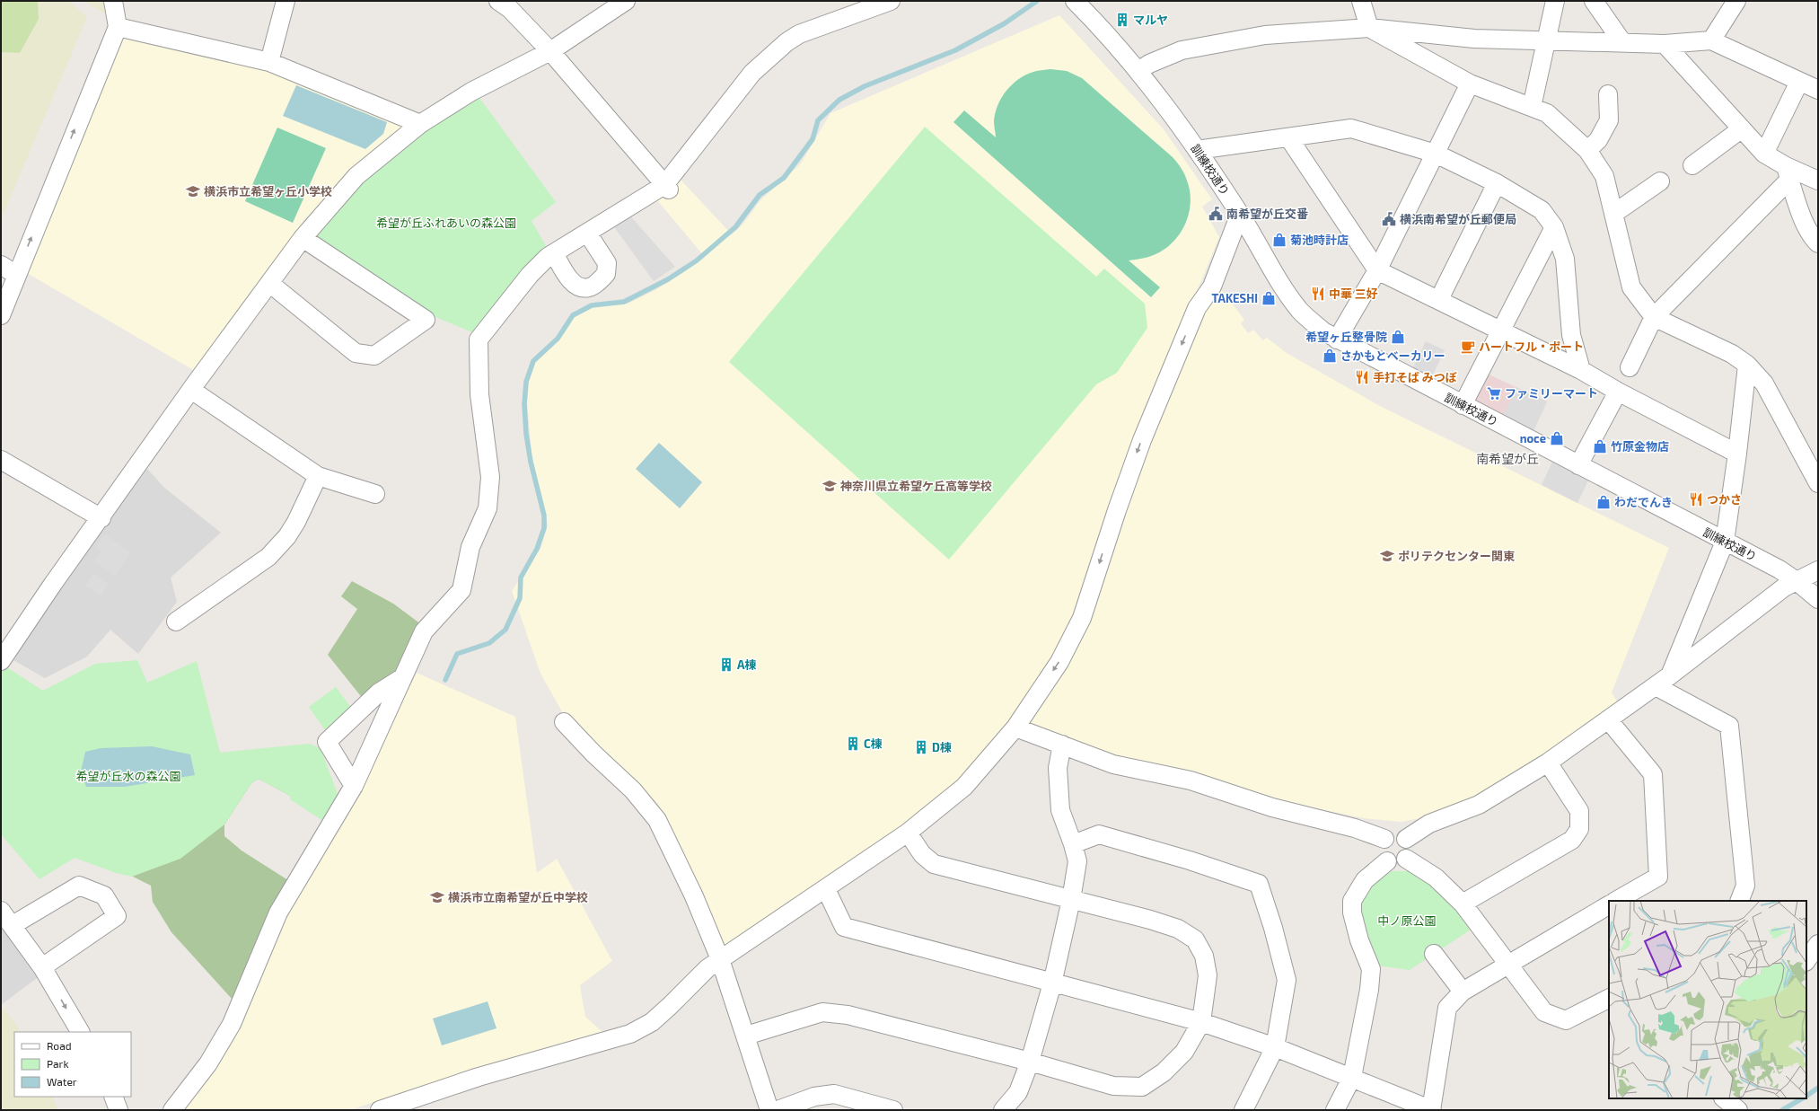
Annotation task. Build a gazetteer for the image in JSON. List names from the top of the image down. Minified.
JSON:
{"streets":{"street":["訓練校通り"]},"districts":["南希望が丘"],"parks":["希望が丘ふれあいの森公園","希望が丘水の森公園","中ノ原公園"],"places":{"building":["マルヤ","A棟","C棟","D棟"],"school or university":["横浜市立希望ヶ丘小学校","神奈川県立希望ケ丘高等学校","ポリテクセンター関東","横浜市立南希望が丘中学校"],"public building":["南希望が丘交番","横浜南希望が丘郵便局"],"shop":["菊池時計店","TAKESHI","希望ヶ丘整骨院","さかもとベーカリー","noce","竹原金物店","わだでんき"],"restaurant":["中華 三好","手打そば みつぼ","つかさ"],"cafe":["ハートフル・ポート"],"supermarket":["ファミリーマート"]},"legend":["Road","Park","Water"]}
